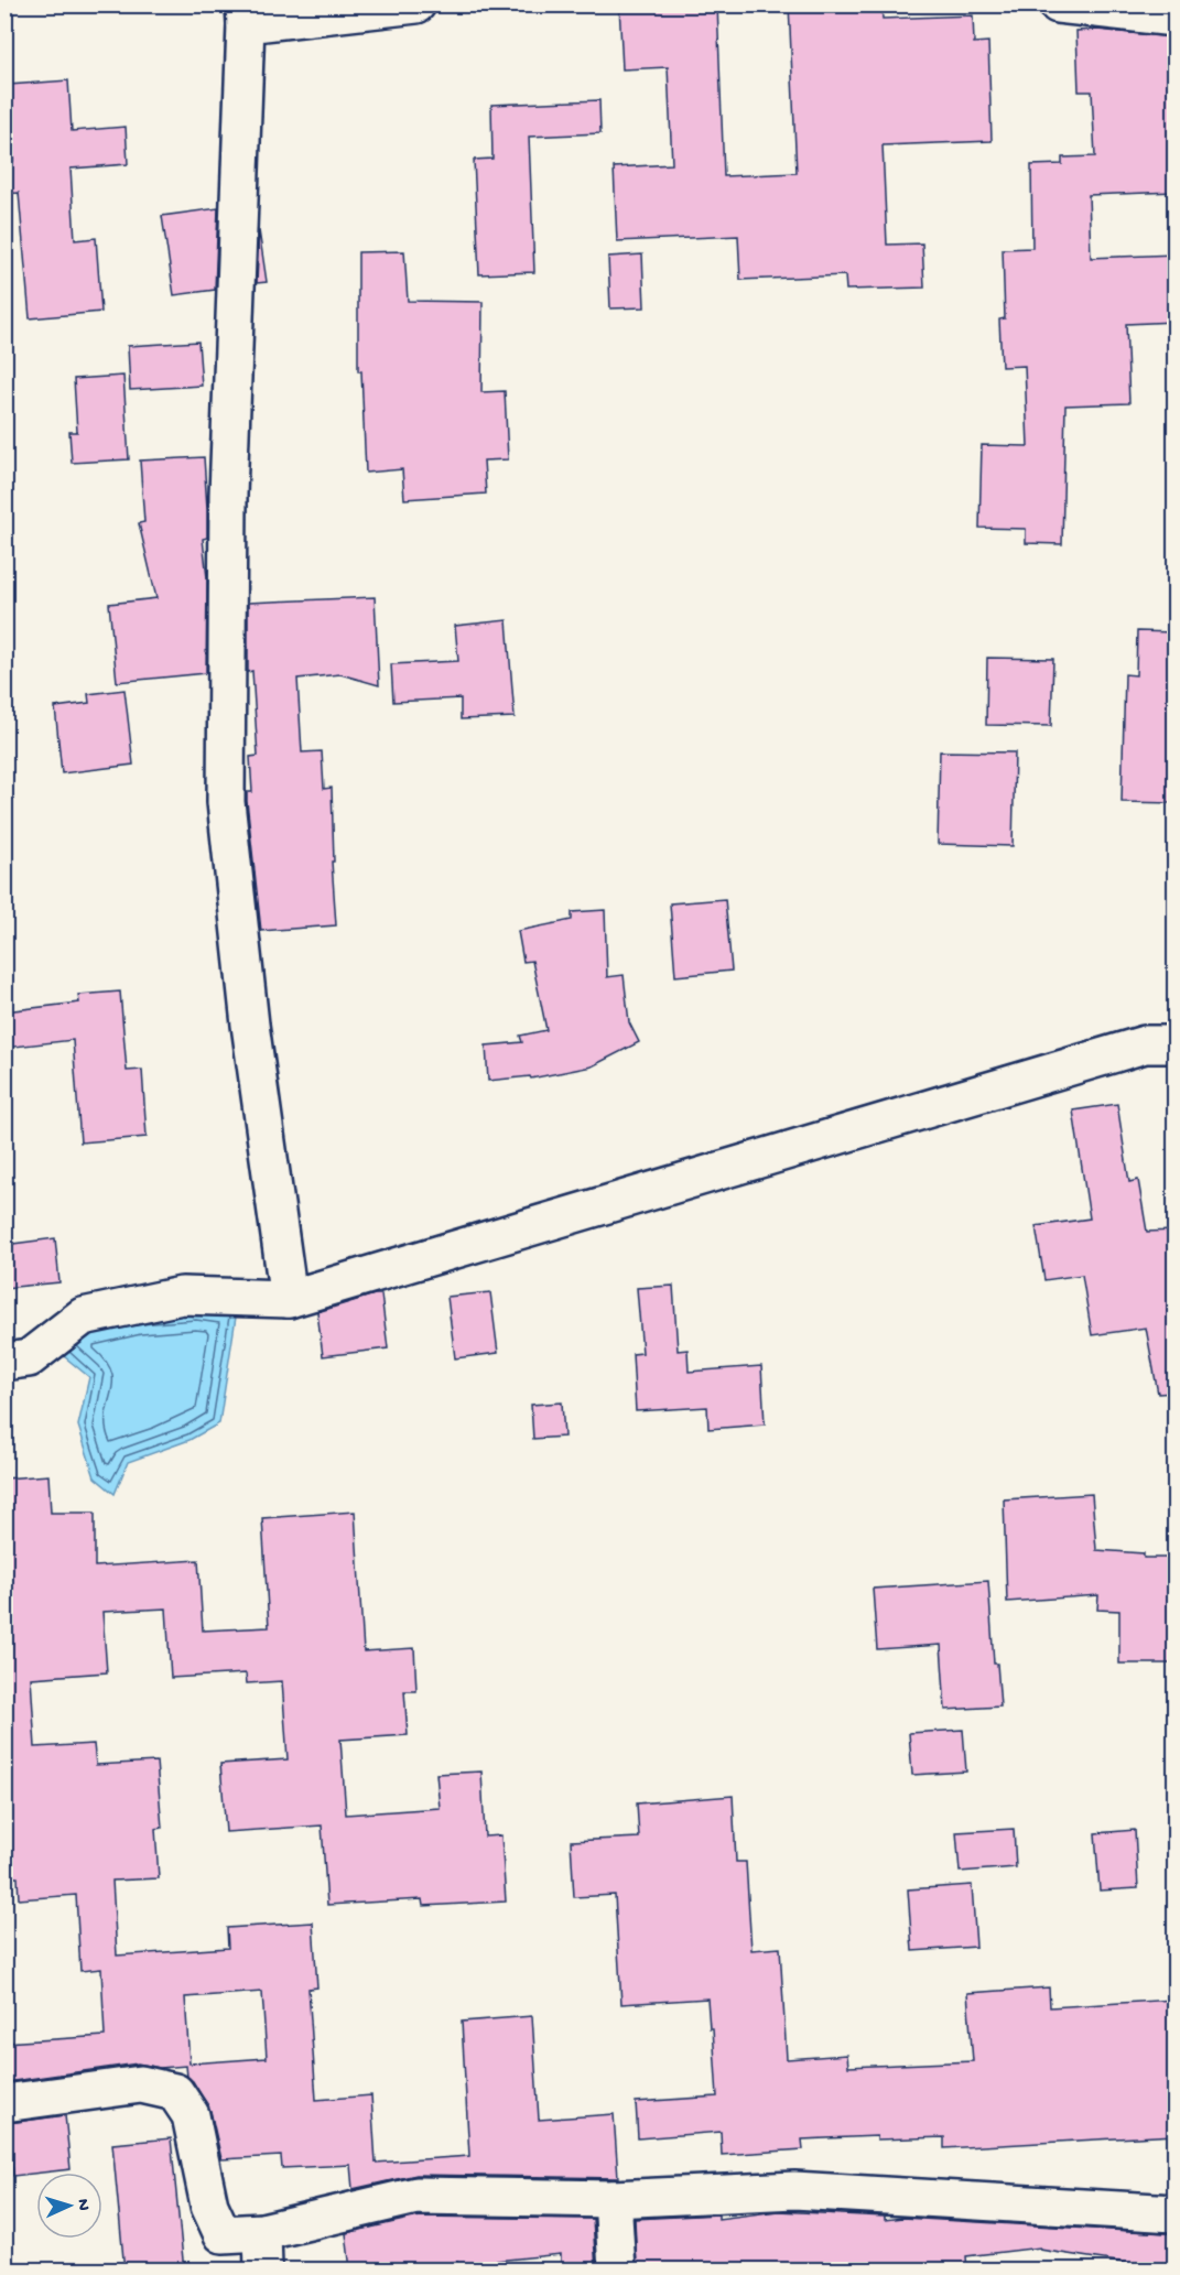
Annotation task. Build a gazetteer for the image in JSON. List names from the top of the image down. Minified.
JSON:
{"north":"right"}
